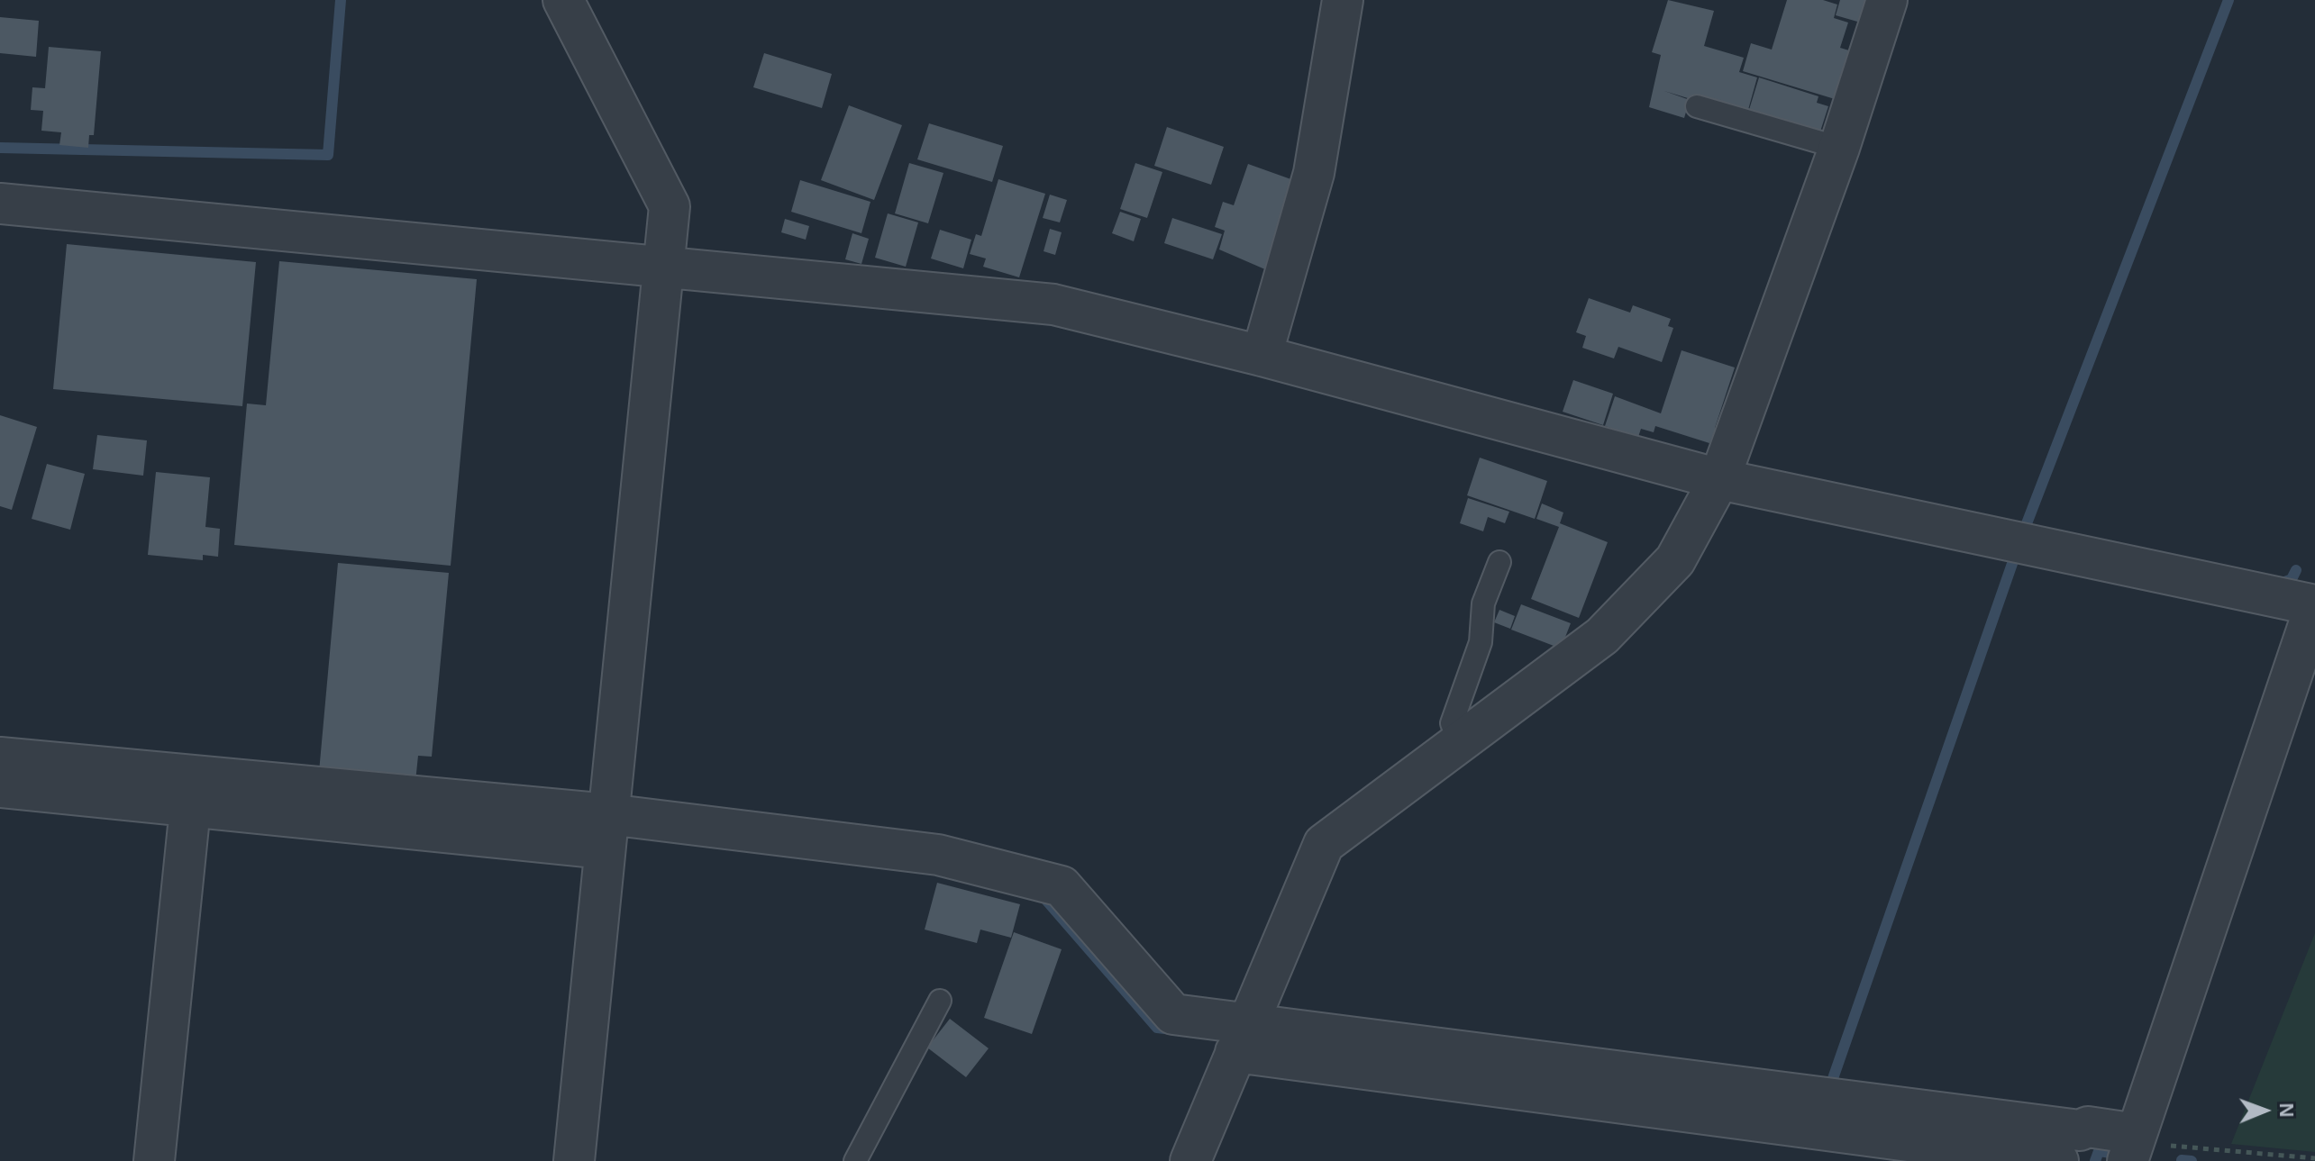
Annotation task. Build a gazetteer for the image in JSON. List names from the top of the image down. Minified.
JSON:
{"north":"right"}
